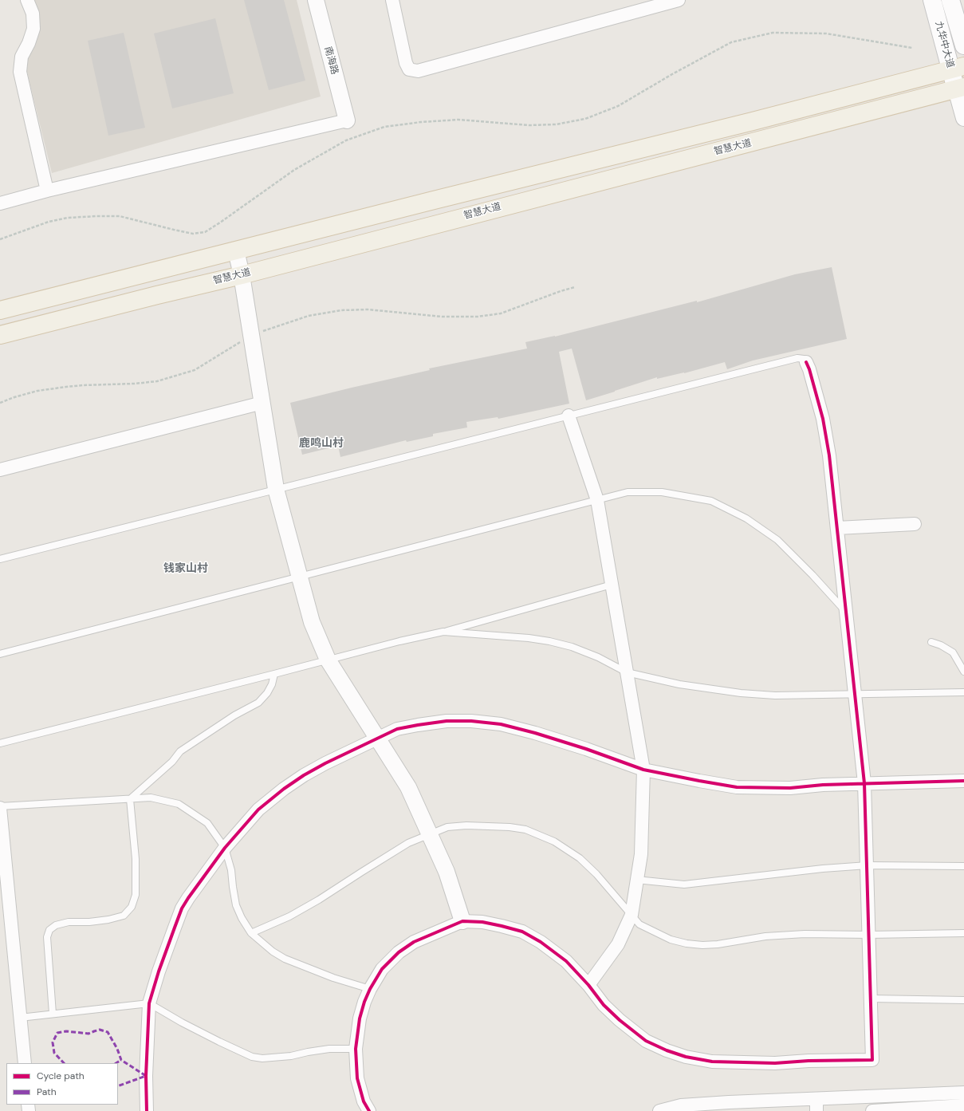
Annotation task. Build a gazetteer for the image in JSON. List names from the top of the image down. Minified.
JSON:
{"streets":{"main road":["九华中大道","智慧大道"],"street":["南海路"]},"crossings":[["九华中大道","智慧大道"]],"districts":["鹿鸣山村","钱家山村"],"legend":["Cycle path","Path"]}
